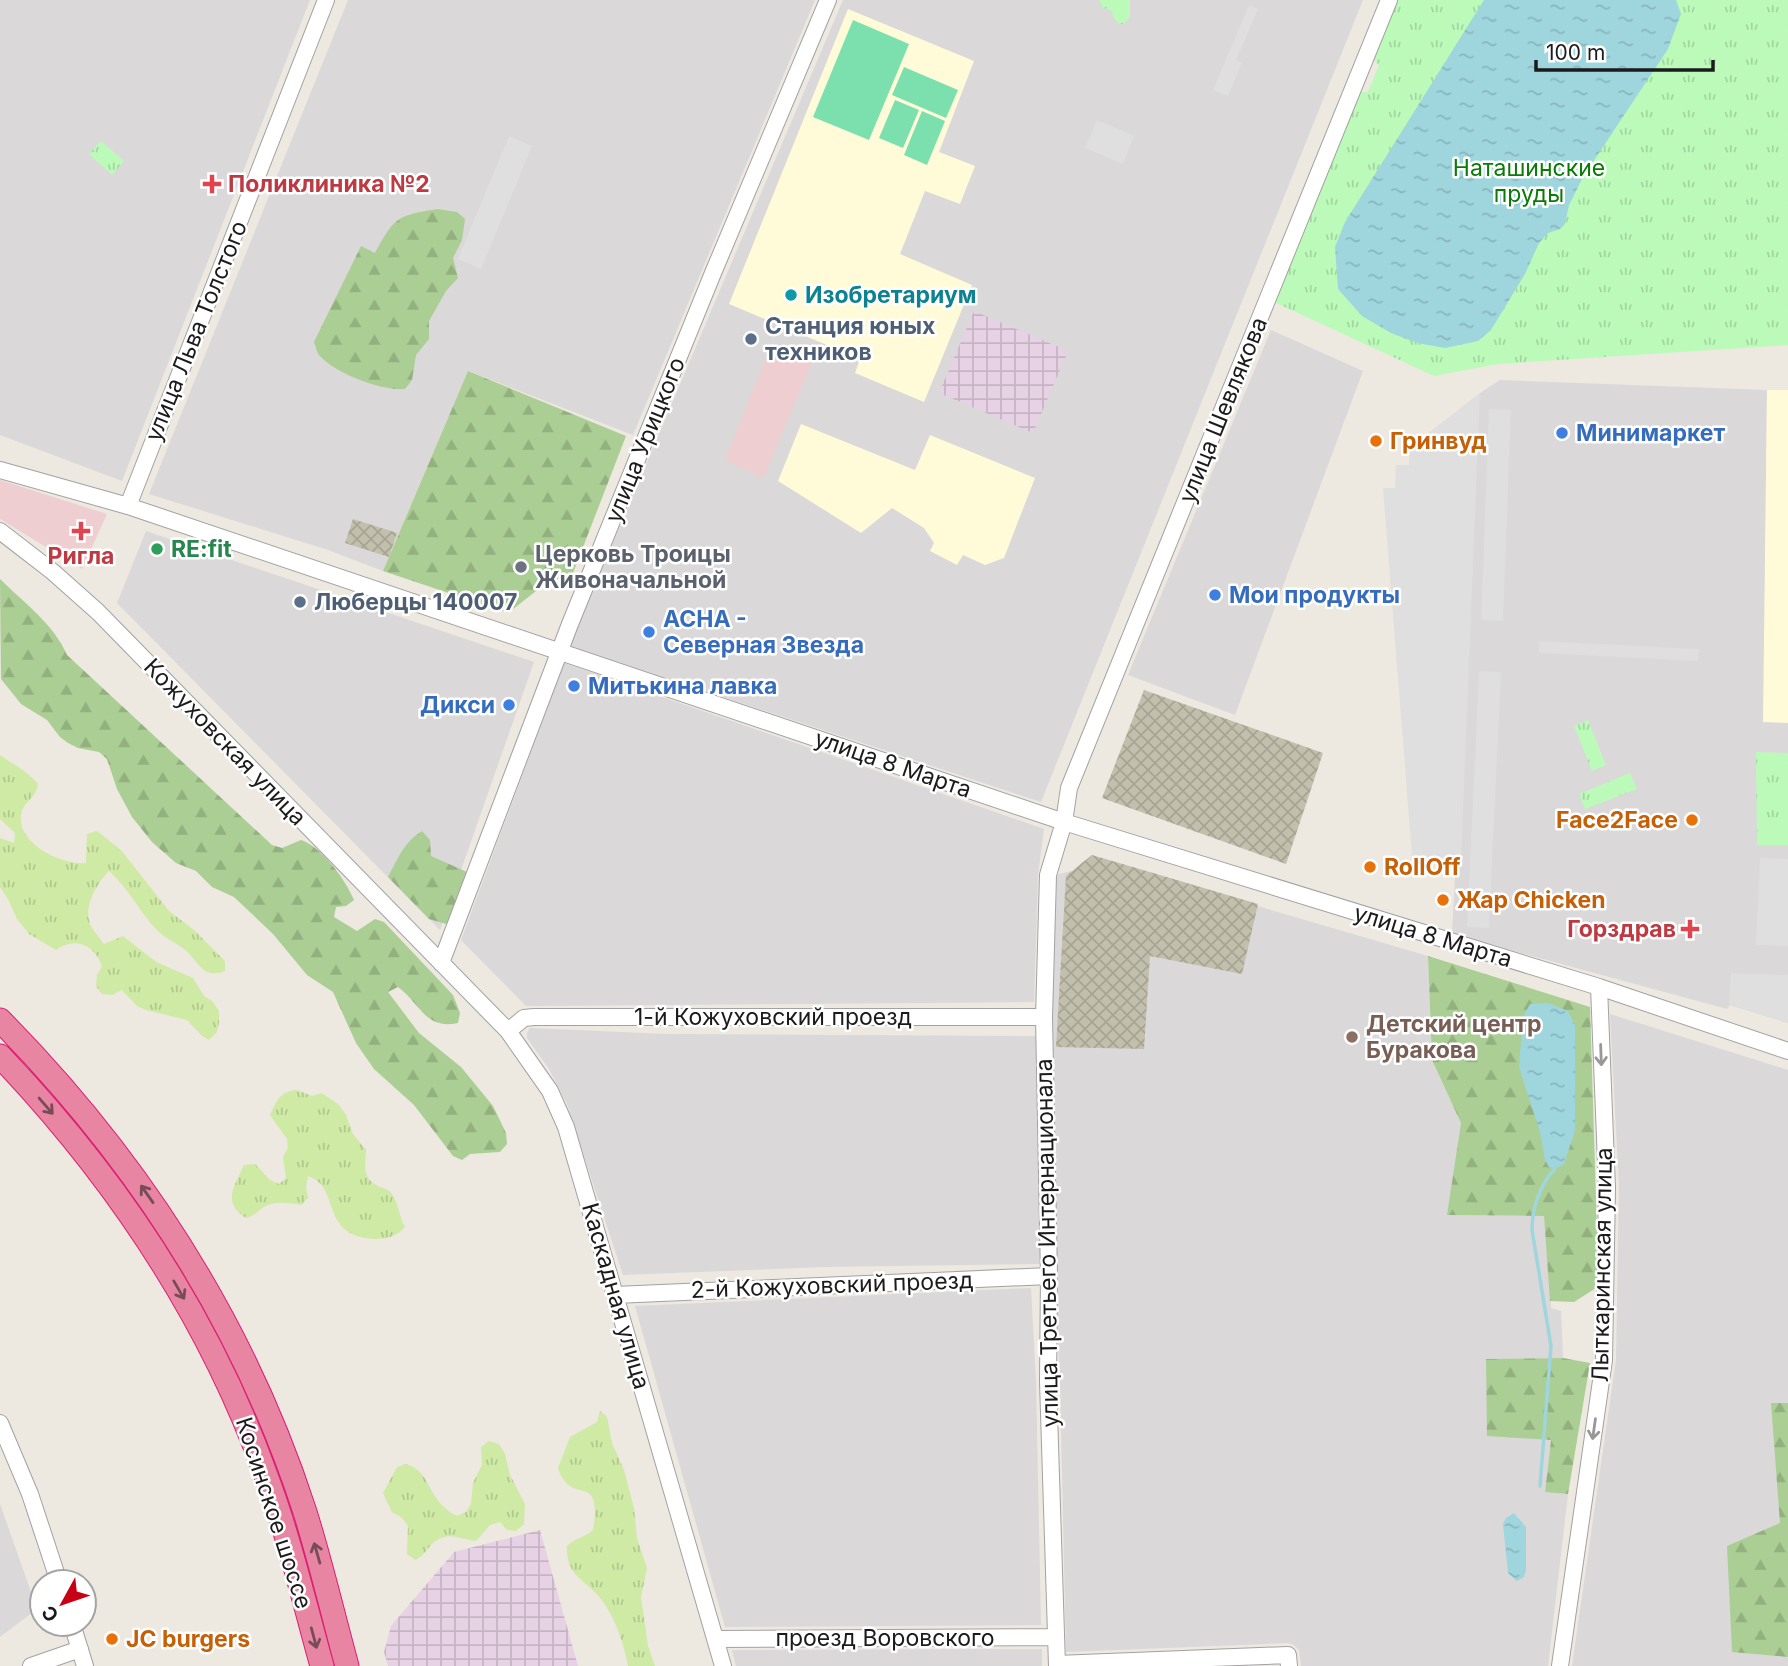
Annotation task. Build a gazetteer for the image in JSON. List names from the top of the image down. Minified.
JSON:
{"streets":{"highway":["Косинское шоссе"],"street":["улица Льва Толстого","улица Шевлякова","улица Урицкого","Кожуховская улица","улица 8 Марта","1-й Кожуховский проезд","улица Третьего Интернационала","Лыткаринская улица","2-й Кожуховский проезд","Каскадная улица","проезд Воровского"]},"crossings":[["улица Льва Толстого","улица 8 Марта"],["улица Шевлякова","улица 8 Марта"],["улица Шевлякова","улица Третьего Интернационала"],["улица Урицкого","Кожуховская улица"],["улица Урицкого","улица 8 Марта"],["улица Урицкого","Каскадная улица"],["Кожуховская улица","Каскадная улица"],["улица 8 Марта","улица Третьего Интернационала"],["улица 8 Марта","Лыткаринская улица"],["1-й Кожуховский проезд","улица Третьего Интернационала"],["1-й Кожуховский проезд","Каскадная улица"],["улица Третьего Интернационала","2-й Кожуховский проезд"],["улица Третьего Интернационала","проезд Воровского"],["2-й Кожуховский проезд","Каскадная улица"],["Каскадная улица","проезд Воровского"]],"one_way":["Лыткаринская улица"],"parks":["Наташинские пруды"],"places":{"health":["Поликлиника №2","Ригла","Горздрав"],"other":["Изобретариум","Станция юных техников","Минимаркет","Гринвуд","RE:fit","Церковь Троицы Живоначальной","Мои продукты","Люберцы 140007","АСНА - Северная Звезда","Митькина лавка","Дикси","Face2Face","RollOff","Жар Chicken","Детский центр Буракова","JC burgers"]},"scale_bar":"100 m","north":"bottom left"}
